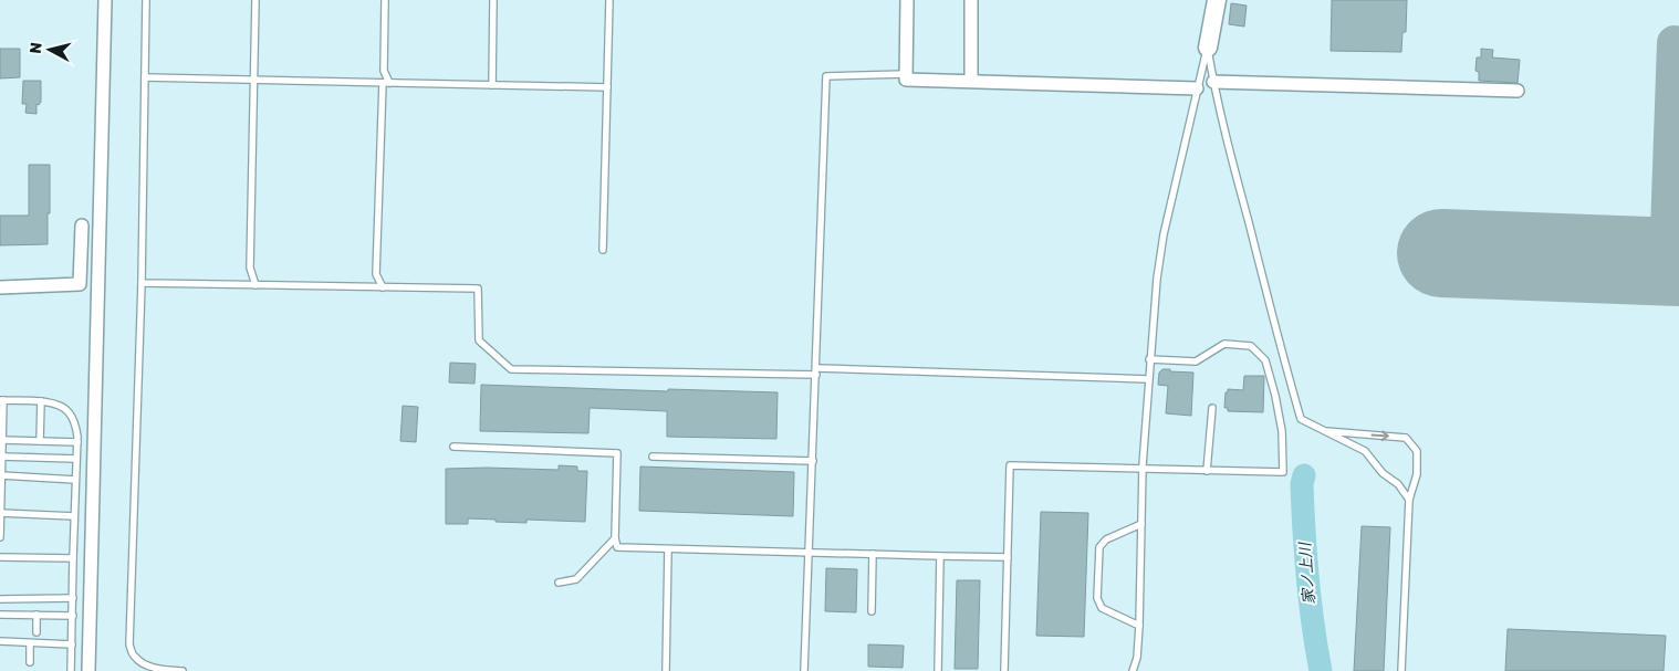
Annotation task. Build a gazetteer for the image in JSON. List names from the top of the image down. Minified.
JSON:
{"water":["家ノ上川"],"north":"left"}
